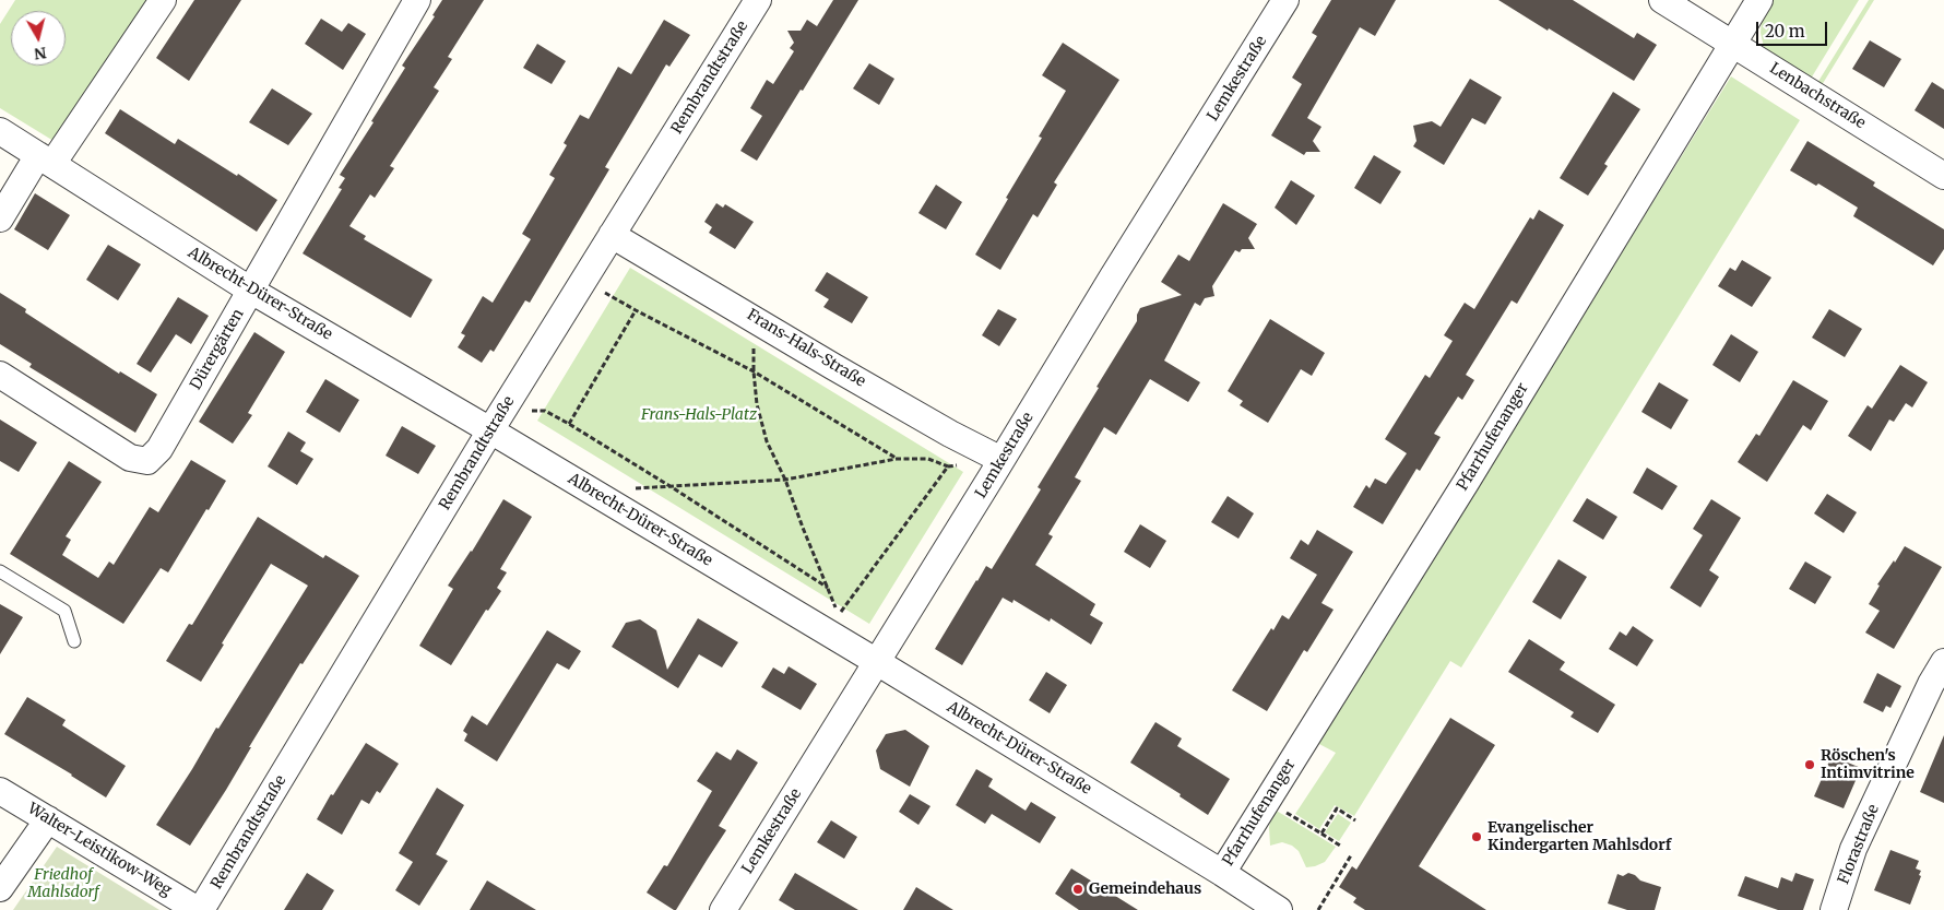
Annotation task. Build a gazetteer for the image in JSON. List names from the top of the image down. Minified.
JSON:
{"streets":{"street":["Rembrandtstraße","Lemkestraße","Lenbachstraße","Albrecht-Dürer-Straße","Frans-Hals-Straße","Dürergärten","Pfarrhufenanger","Florastraße","Walter-Leistikow-Weg"]},"crossings":[["Rembrandtstraße","Albrecht-Dürer-Straße"],["Rembrandtstraße","Frans-Hals-Straße"],["Rembrandtstraße","Walter-Leistikow-Weg"],["Lemkestraße","Albrecht-Dürer-Straße"],["Lemkestraße","Frans-Hals-Straße"],["Lenbachstraße","Pfarrhufenanger"],["Albrecht-Dürer-Straße","Dürergärten"],["Albrecht-Dürer-Straße","Pfarrhufenanger"]],"parks":["Frans-Hals-Platz","Friedhof Mahlsdorf"],"places":["Röschen's Intimvitrine","Evangelischer Kindergarten Mahlsdorf","Gemeindehaus"],"scale_bar":"20 m","north":"bottom"}
